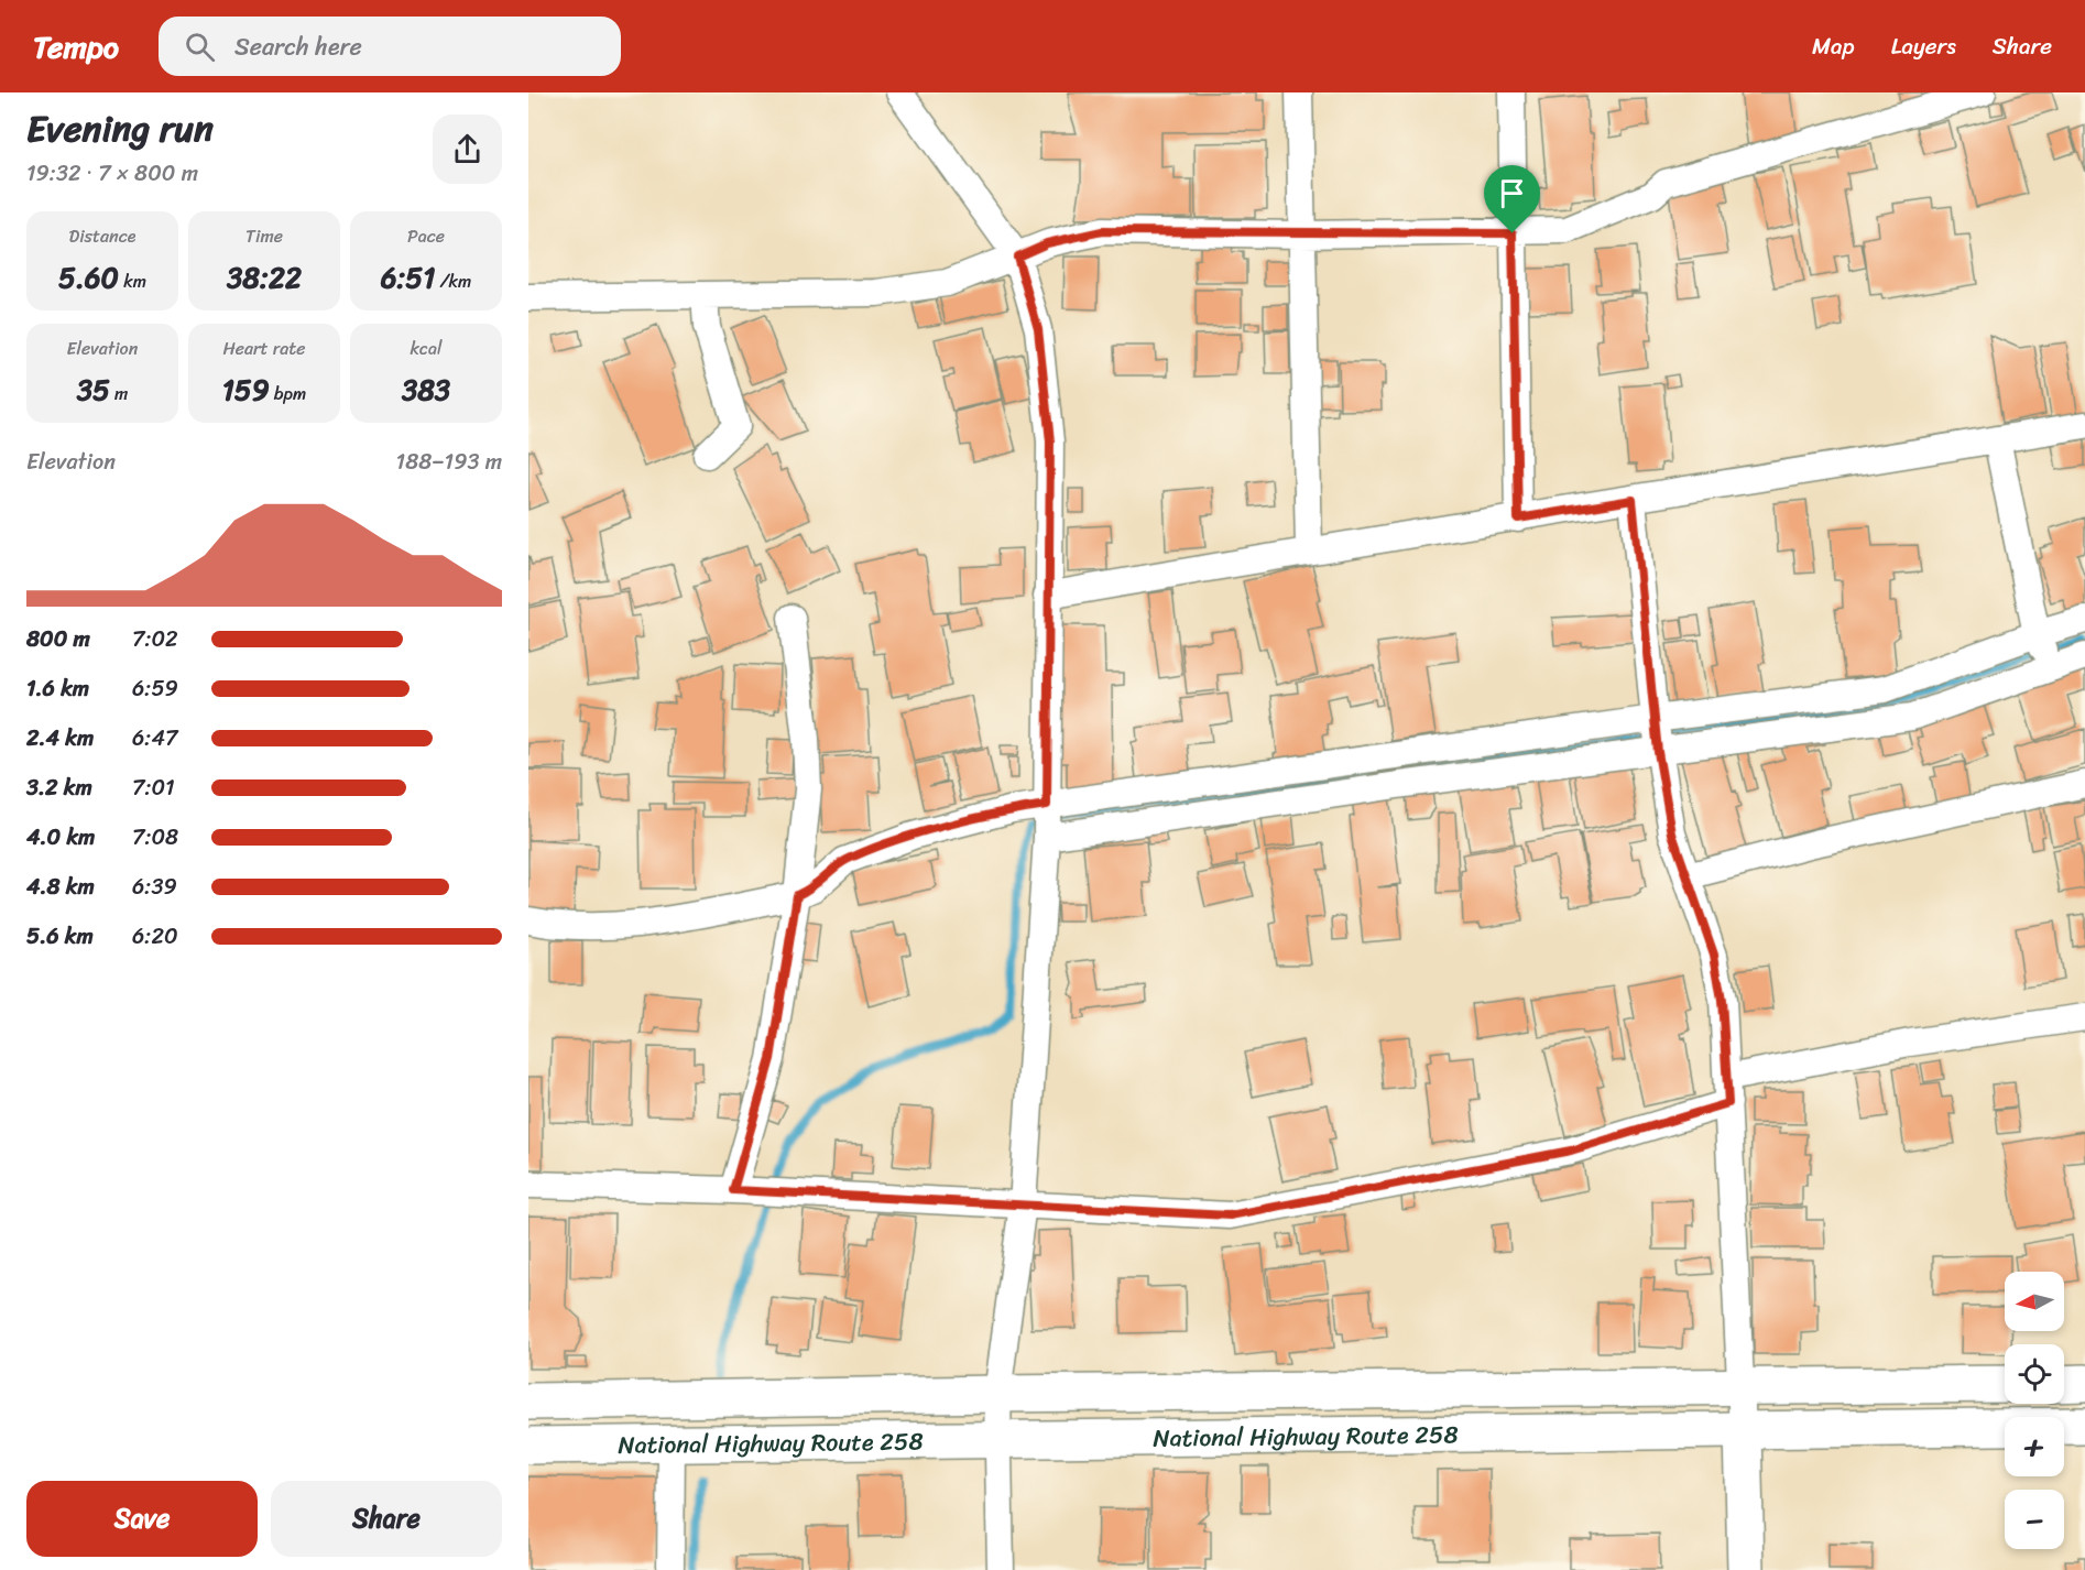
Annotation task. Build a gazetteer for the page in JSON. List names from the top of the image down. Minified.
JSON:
{"streets":{"main road":["National Highway Route 258"]},"north":"left","page":{"header":"Tempo","search":"Search here","nav":["Map","Layers","Share"],"heading":["Evening run","19:32 · 7 × 800 m"],"stats":[["Distance","5.60 km"],["Time","38:22"],["Pace","6:51 /km"],["Elevation","35 m"],["Heart rate","159 bpm"],["kcal","383"]],"chart":["Elevation","188–193 m"],"list":[{"name":"800 m","note":"7:02"},{"name":"1.6 km","note":"6:59"},{"name":"2.4 km","note":"6:47"},{"name":"3.2 km","note":"7:01"},{"name":"4.0 km","note":"7:08"},{"name":"4.8 km","note":"6:39"},{"name":"5.6 km","note":"6:20"}],"map_buttons":["+","−"],"buttons":["Save","Share"]}}
